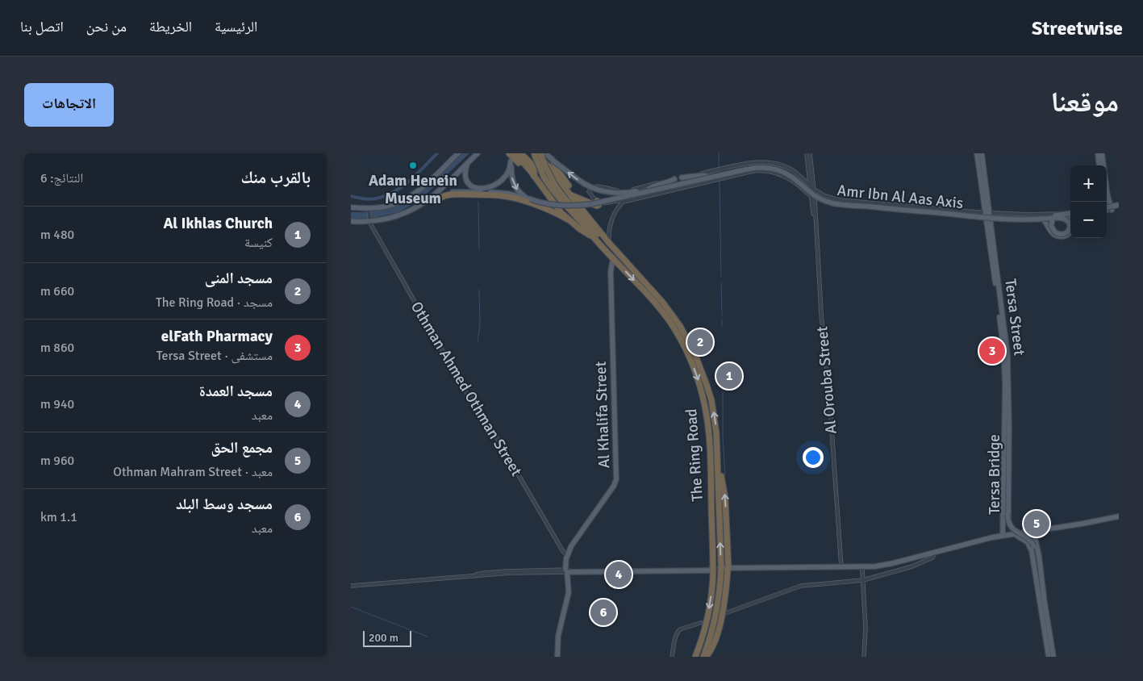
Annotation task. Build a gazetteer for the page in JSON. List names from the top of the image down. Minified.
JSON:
{"streets":{"highway":["The Ring Road"],"main road":["Amr Ibn Al Aas Axis","Tersa Street","Al Khalifa Street","Tersa Bridge"],"street":["Al Orouba Street","Othman Ahmed Othman Street"]},"crossings":[["Tersa Street","Tersa Bridge"],["Othman Ahmed Othman Street","Al Khalifa Street"],["Al Khalifa Street","The Ring Road"]],"places":["Adam Henein Museum"],"scale_bar":"200 m","page":{"header":"Streetwise","nav":["الرئيسية","الخريطة","من نحن","اتصل بنا"],"title":"موقعنا","buttons":"الاتجاهات","heading":["بالقرب منك","النتائج: 6"],"map_buttons":["+","−"],"list":[{"mark":"1","name":"Al Ikhlas Church","note":"كنيسة","value":"480 m"},{"mark":"2","name":"مسجد المنى","note":"مسجد · The Ring Road","value":"660 m"},{"mark":"3","name":"elFath Pharmacy","note":"مستشفى · Tersa Street","value":"860 m"},{"mark":"4","name":"مسجد العمدة","note":"معبد","value":"940 m"},{"mark":"5","name":"مجمع الحق","note":"معبد · Othman Mahram Street","value":"960 m"},{"mark":"6","name":"مسجد وسط البلد","note":"معبد","value":"1.1 km"}],"pins":["2","3","1","5","4","6"],"scale":"200 m"}}
